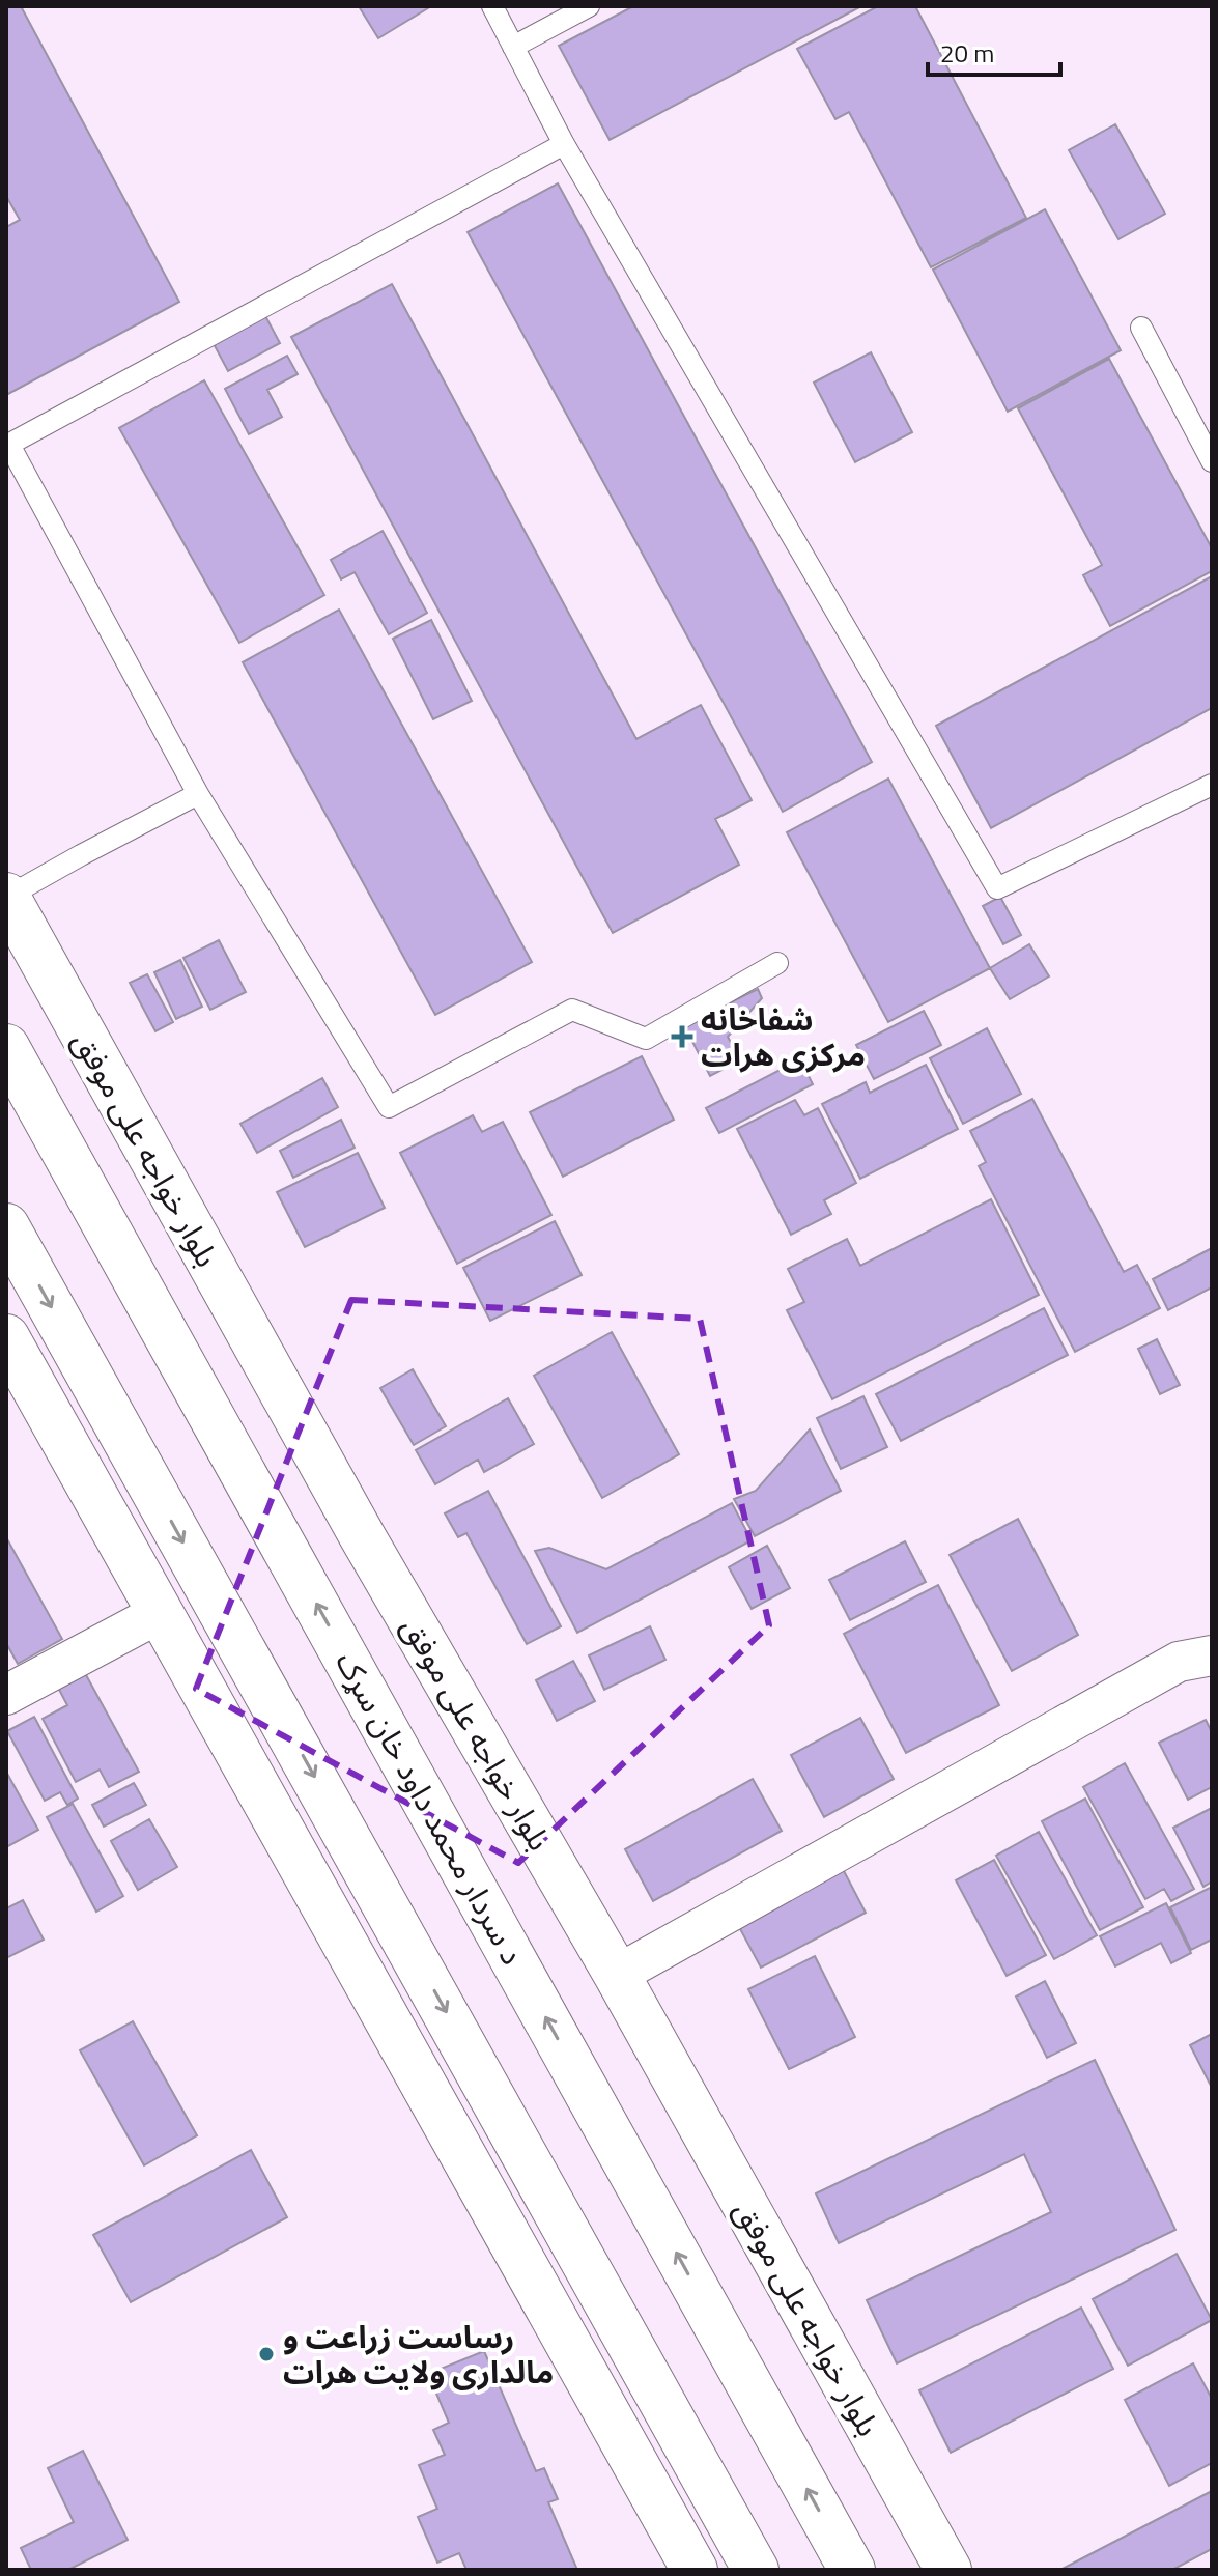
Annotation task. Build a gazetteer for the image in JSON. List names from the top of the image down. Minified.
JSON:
{"streets":{"main road":["بلوار خواجه علی موفق","د سردار محمد داود خان سړک"]},"places":{"health":["شفاخانه مرکزی هرات"],"other":["رساست زراعت و مالداری ولایت هرات"]},"scale_bar":"20 m"}
